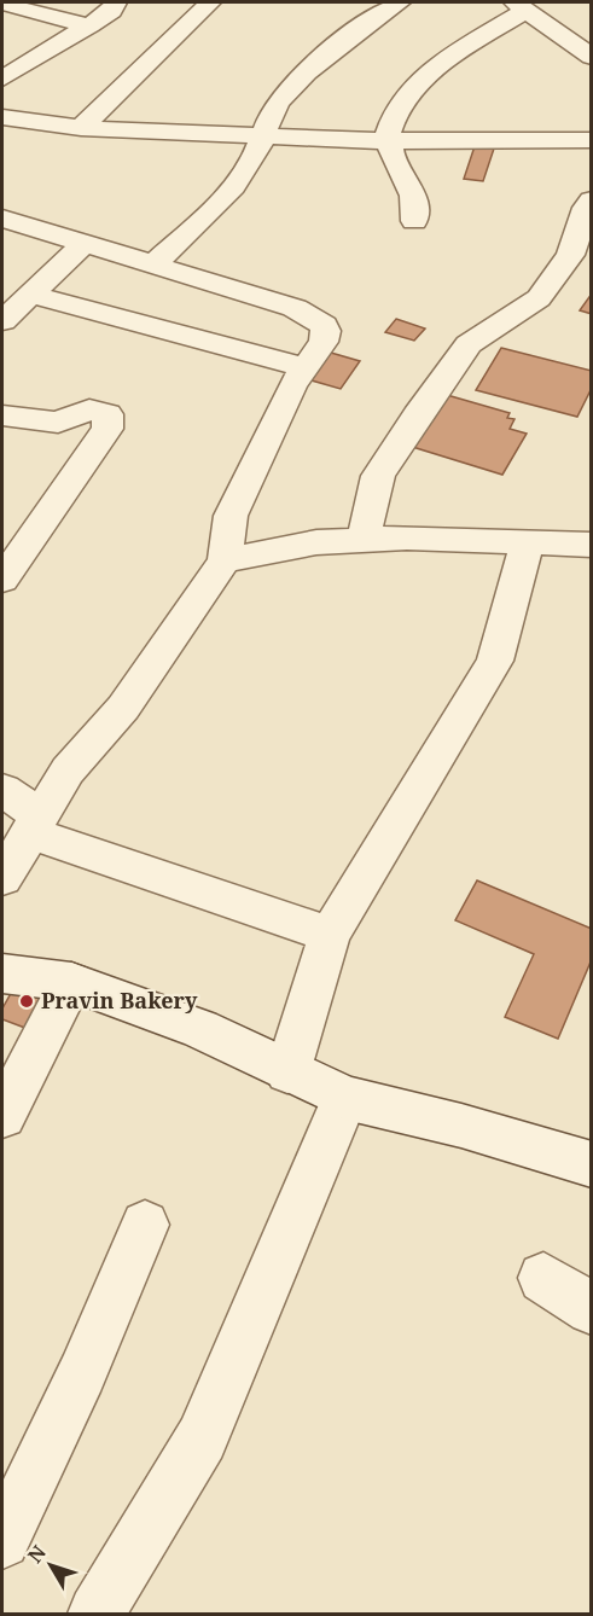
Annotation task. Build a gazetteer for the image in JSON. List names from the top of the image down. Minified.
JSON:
{"places":["Pravin Bakery"],"north":"top left"}
